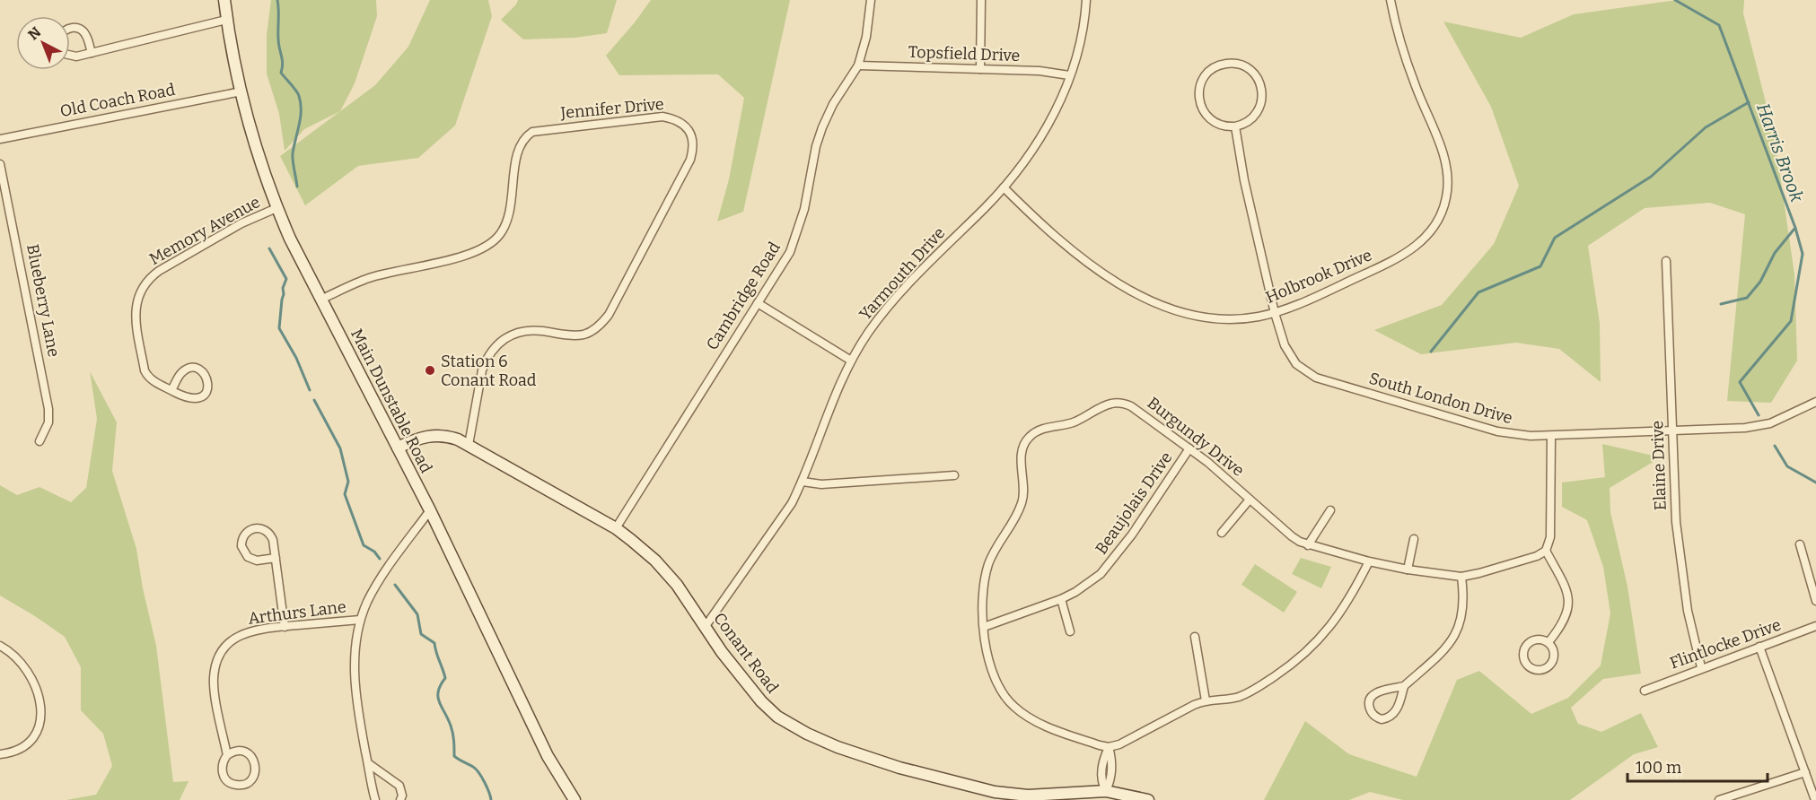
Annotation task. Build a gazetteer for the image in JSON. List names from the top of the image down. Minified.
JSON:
{"streets":{"main road":["Main Dunstable Road","Conant Road"],"street":["Topsfield Drive","Old Coach Road","Jennifer Drive","Memory Avenue","Yarmouth Drive","Holbrook Drive","Cambridge Road","Blueberry Lane","South London Drive","Burgundy Drive","Elaine Drive","Beaujolais Drive","Arthurs Lane","Flintlocke Drive"]},"crossings":[["Topsfield Drive","Yarmouth Drive"],["Topsfield Drive","Cambridge Road"],["Old Coach Road","Main Dunstable Road"],["Jennifer Drive","Main Dunstable Road"],["Jennifer Drive","Conant Road"],["Memory Avenue","Main Dunstable Road"],["Yarmouth Drive","Holbrook Drive"],["Yarmouth Drive","Conant Road"],["Holbrook Drive","South London Drive"],["Cambridge Road","Conant Road"],["South London Drive","Elaine Drive"],["Main Dunstable Road","Conant Road"],["Burgundy Drive","Beaujolais Drive"],["Elaine Drive","Flintlocke Drive"]],"water":["Harris Brook"],"places":["Station 6 Conant Road"],"scale_bar":"100 m","north":"top left"}
